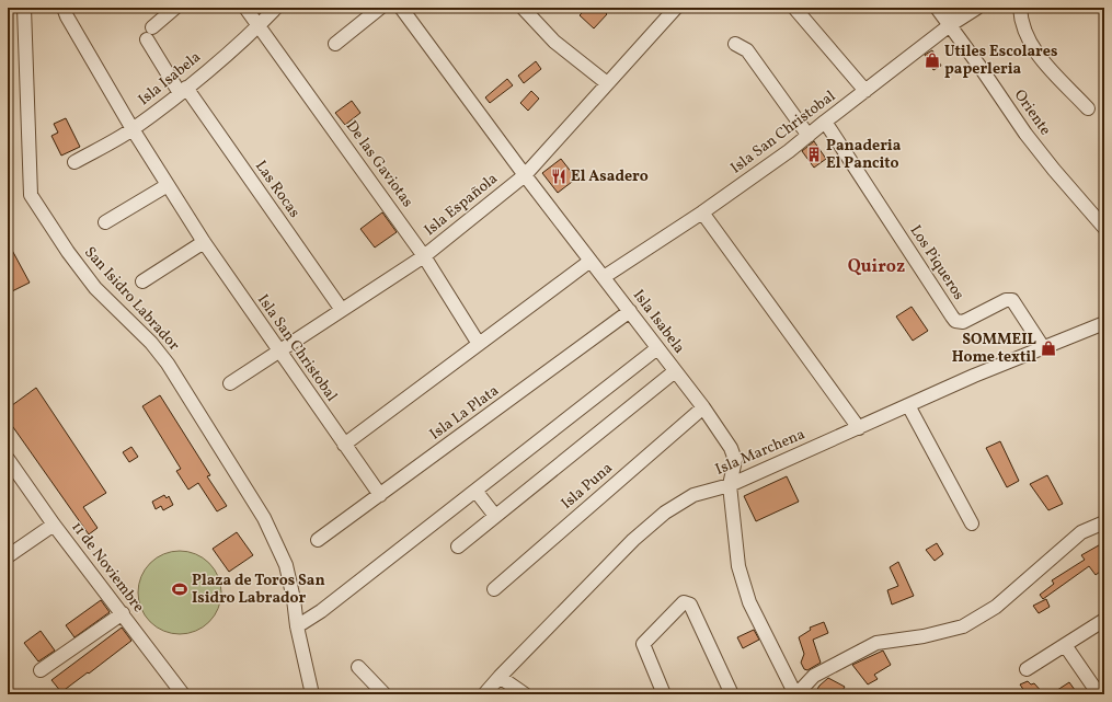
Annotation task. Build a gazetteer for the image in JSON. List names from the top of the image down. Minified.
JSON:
{"streets":{"street":["Isla Isabela","Oriente","Isla San Christobal","De las Gaviotas","Las Rocas","Isla Española","Los Piqueros","San Isidro Labrador","Isla La Plata","Isla Marchena","Isla Puna","11 de Noviembre"]},"crossings":[["Isla Isabela","Isla San Christobal"],["Isla Isabela","De las Gaviotas"],["Isla Isabela","Las Rocas"],["Isla Isabela","Isla Española"],["Isla Isabela","Isla La Plata"],["Isla Isabela","Isla Marchena"],["Isla Isabela","Isla Puna"],["Oriente","Isla San Christobal"],["Isla San Christobal","Isla Española"],["Isla San Christobal","Los Piqueros"],["Isla San Christobal","Isla La Plata"],["De las Gaviotas","Isla Española"],["Las Rocas","Isla Española"],["Los Piqueros","Isla Marchena"]],"districts":["Quiroz"],"places":{"shop":["Utiles Escolares paperleria","SOMMEIL Home textil"],"building":["Panaderia El Pancito"],"restaurant":["El Asadero"],"sports":["Plaza de Toros San Isidro Labrador"]}}
